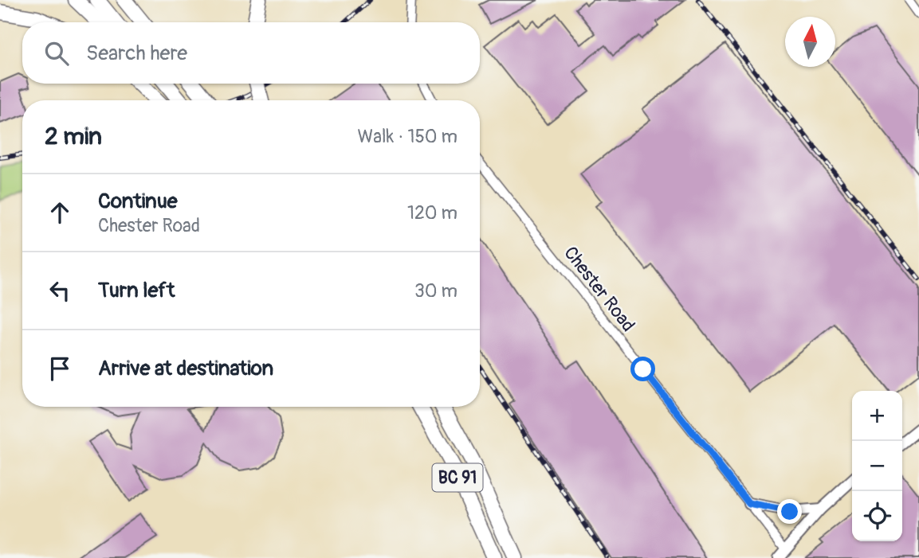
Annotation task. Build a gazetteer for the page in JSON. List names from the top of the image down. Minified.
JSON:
{"streets":{"highway":["BC 91"],"street":["Chester Road"]},"north":"top","page":{"search":"Search here","heading":["2 min","Walk · 150 m"],"list":[["Continue","Chester Road","120 m"],["Turn left","30 m"],"Arrive at destination"],"map_buttons":["+","−"]}}
